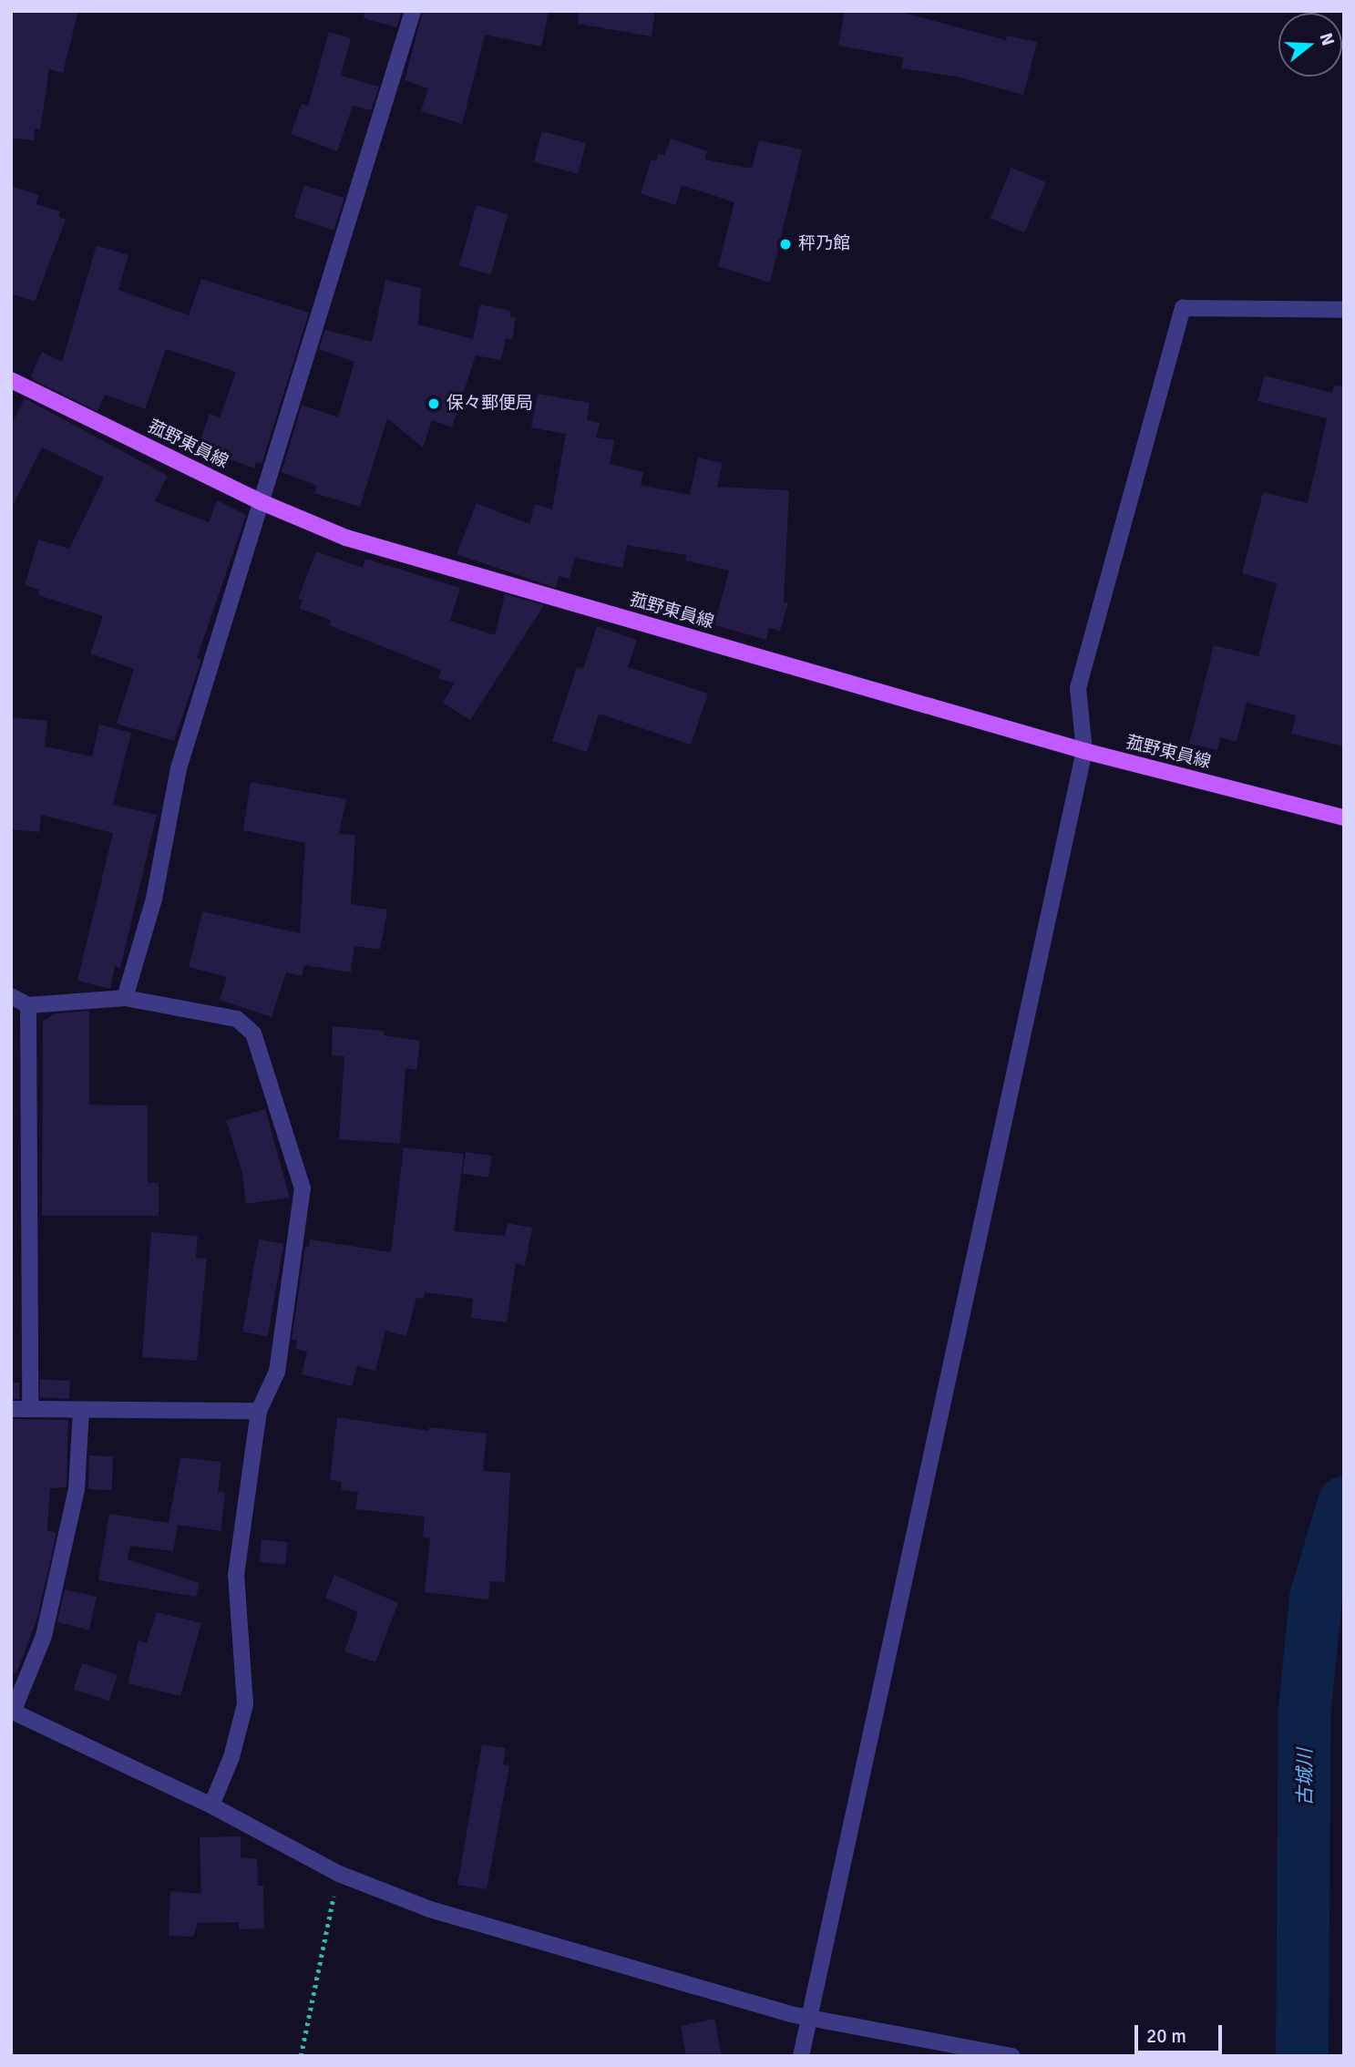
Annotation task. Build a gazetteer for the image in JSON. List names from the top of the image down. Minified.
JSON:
{"streets":{"main road":["菰野東員線"]},"water":["古城川"],"places":["秤乃館","保々郵便局"],"scale_bar":"20 m","north":"right"}
